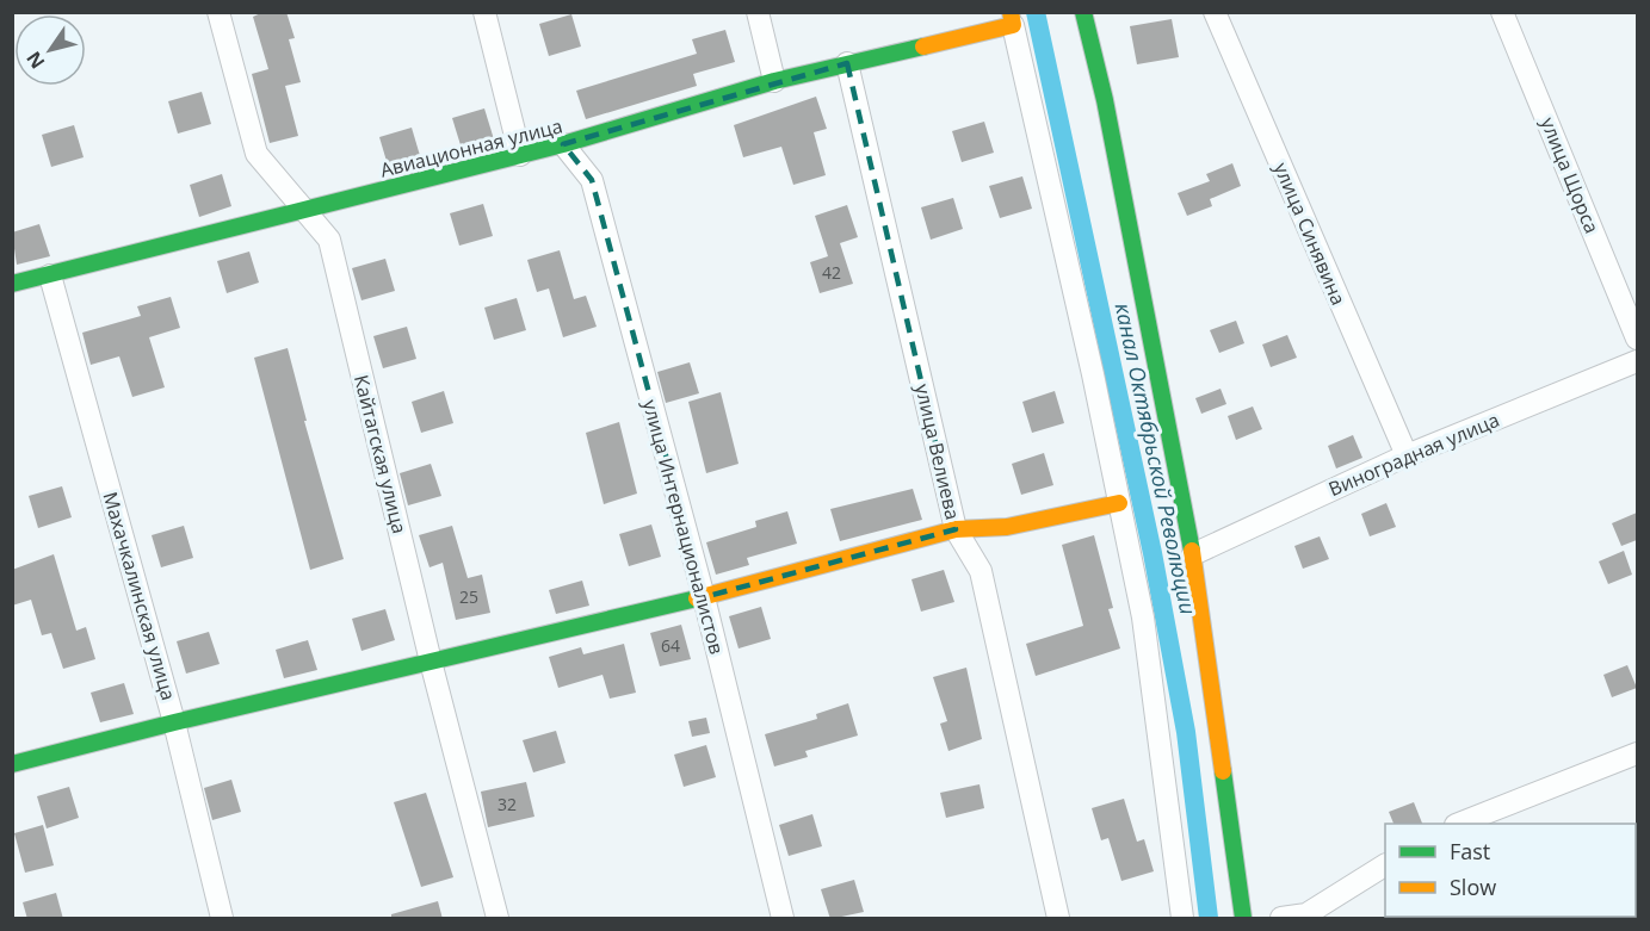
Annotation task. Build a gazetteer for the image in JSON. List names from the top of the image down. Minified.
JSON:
{"streets":{"street":["Авиационная улица","улица Щорса","улица Синявина","улица Велиева","Кайтагская улица","Виноградная улица","улица Интернационалистов","Махачкалинская улица"]},"crossings":[["Авиационная улица","улица Велиева"],["Авиационная улица","Кайтагская улица"],["Авиационная улица","улица Интернационалистов"],["Авиационная улица","Махачкалинская улица"],["улица Синявина","Виноградная улица"]],"water":["канал Октябрьской Революции"],"house_numbers":["42","25","64","32"],"legend":["Fast","Slow"],"north":"bottom left"}
